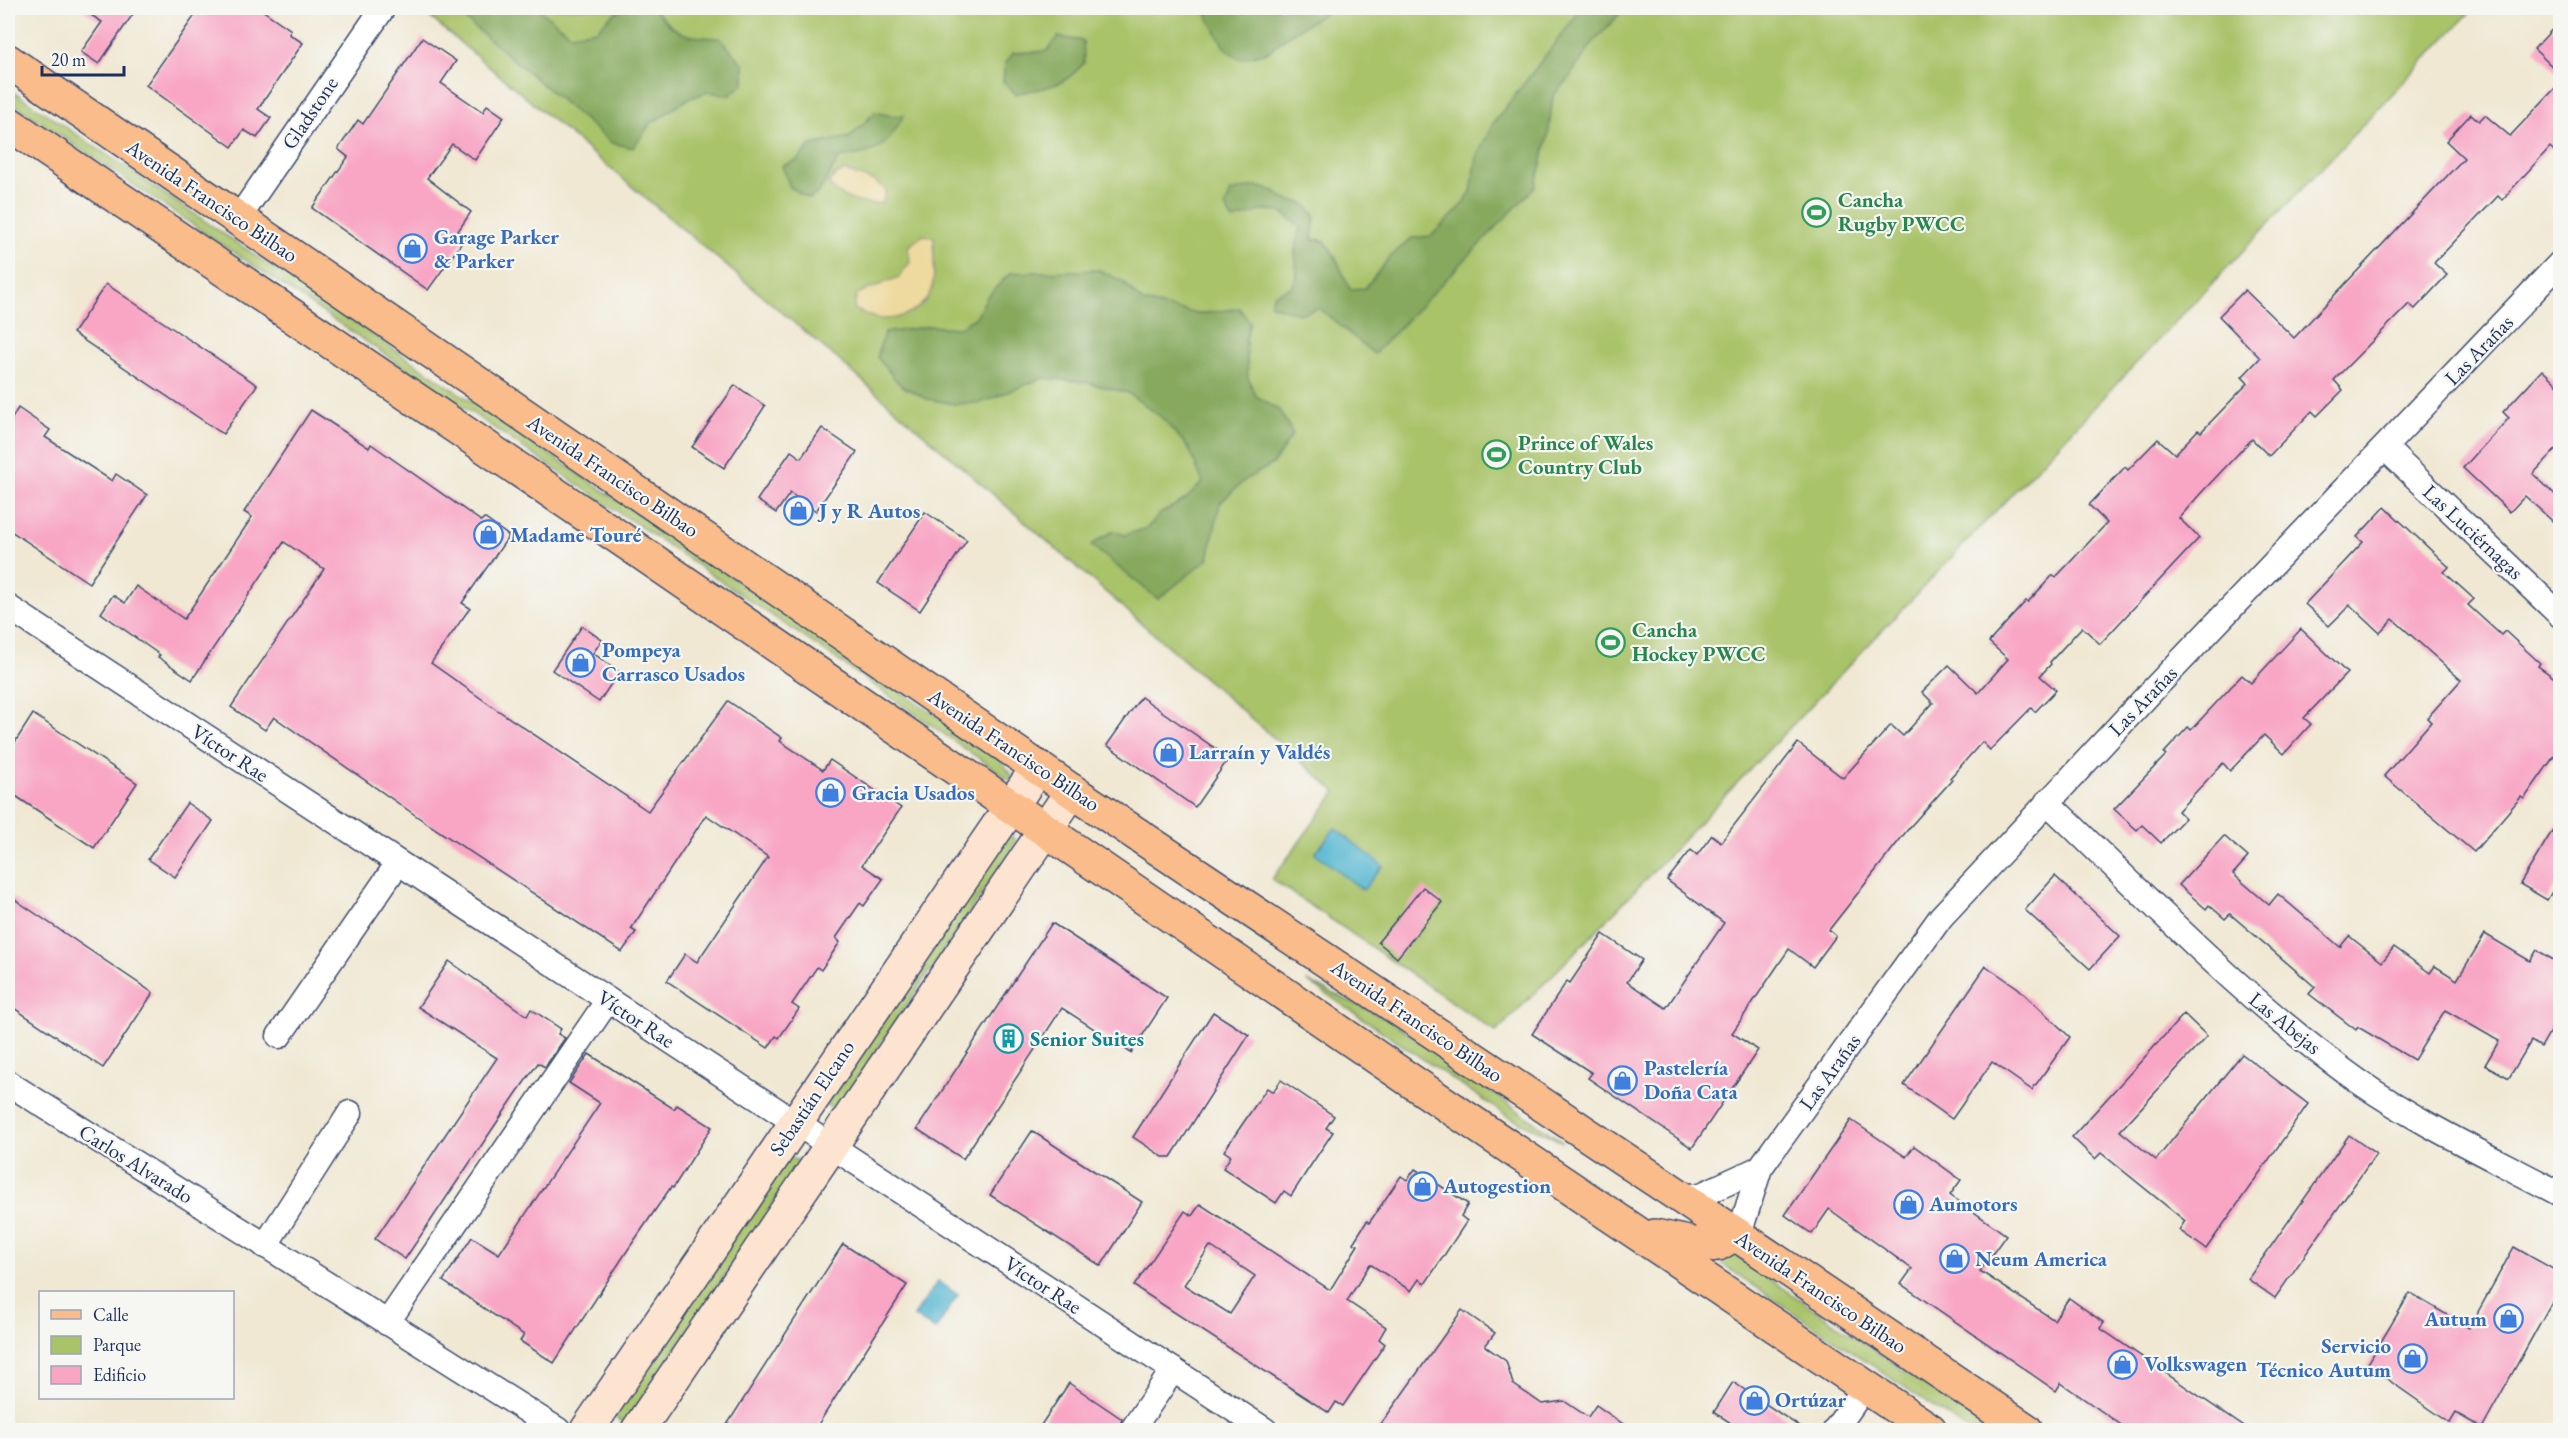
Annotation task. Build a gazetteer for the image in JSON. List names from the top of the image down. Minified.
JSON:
{"streets":{"main road":["Avenida Francisco Bilbao"],"street":["Gladstone","Las Arañas","Las Luciérnagas","Víctor Rae","Las Abejas","Sebastián Elcano","Carlos Alvarado"]},"crossings":[["Gladstone","Avenida Francisco Bilbao"],["Avenida Francisco Bilbao","Las Arañas"],["Avenida Francisco Bilbao","Sebastián Elcano"],["Las Arañas","Las Luciérnagas"],["Las Arañas","Las Abejas"],["Víctor Rae","Sebastián Elcano"]],"places":{"sports":["Cancha Rugby PWCC","Prince of Wales Country Club","Cancha Hockey PWCC"],"shop":["Garage Parker & Parker","J y R Autos","Madame Touré","Pompeya Carrasco Usados","Larraín y Valdés","Gracia Usados","Pastelería Doña Cata","Autogestion","Aumotors","Neum America","Autum","Servicio Técnico Autum","Volkswagen","Ortúzar"],"building":["Senior Suites"]},"legend":["Calle","Parque","Edificio"],"scale_bar":"20 m"}
